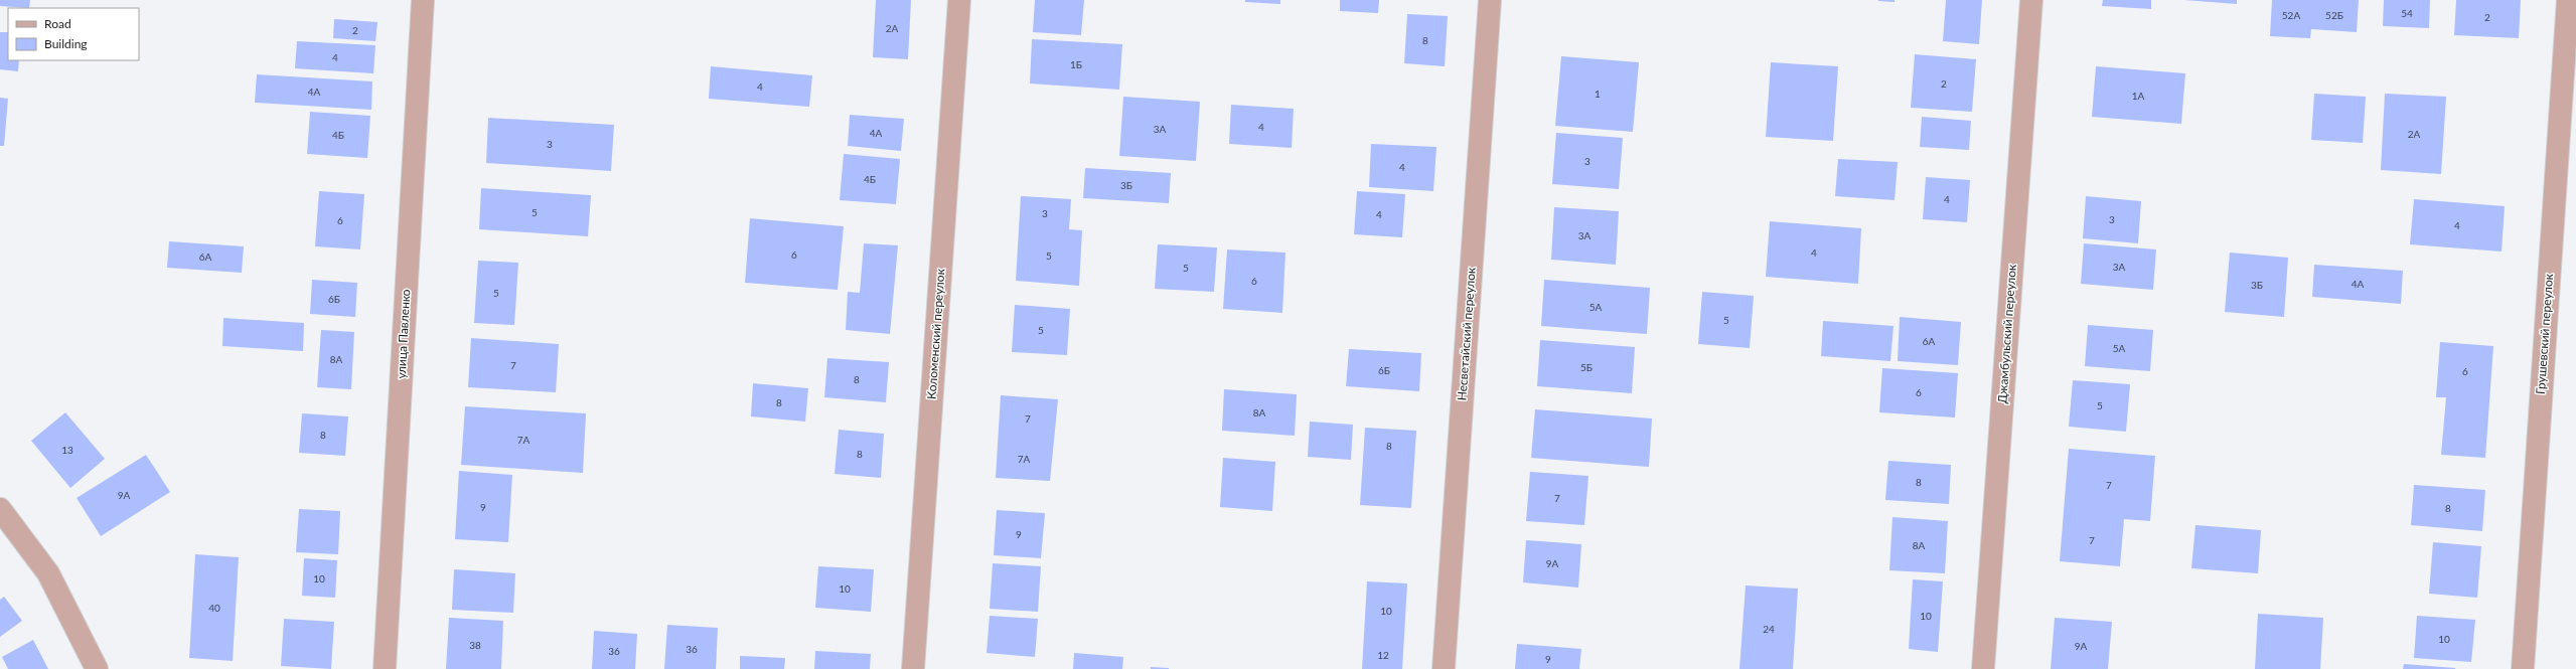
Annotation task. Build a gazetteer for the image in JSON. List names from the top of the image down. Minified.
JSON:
{"streets":{"street":["улица Павленко","Коломенский переулок","Несветайский переулок","Джамбульский переулок","Грушевский переулок"]},"house_numbers":["54","52А","52Б","2","2А","2","8","4","1Б","2","4","4А","1","1А","4","3А","4А","2А","4Б","3","3","4","4Б","3Б","4","5","3","4","3","6","4","3А","4","6","5","6А","3А","5","6","4А","3Б","5","6Б","5А","5","5","6А","5А","8А","7","5Б","6Б","6","8","6","8","5","8А","7","8","7А","8","13","8","7А","8","7","9А","7","9","8","9","7","8А","9А","10","10","40","10","10","24","10","38","9А","36","36","12","9"],"legend":["Road","Building"]}
